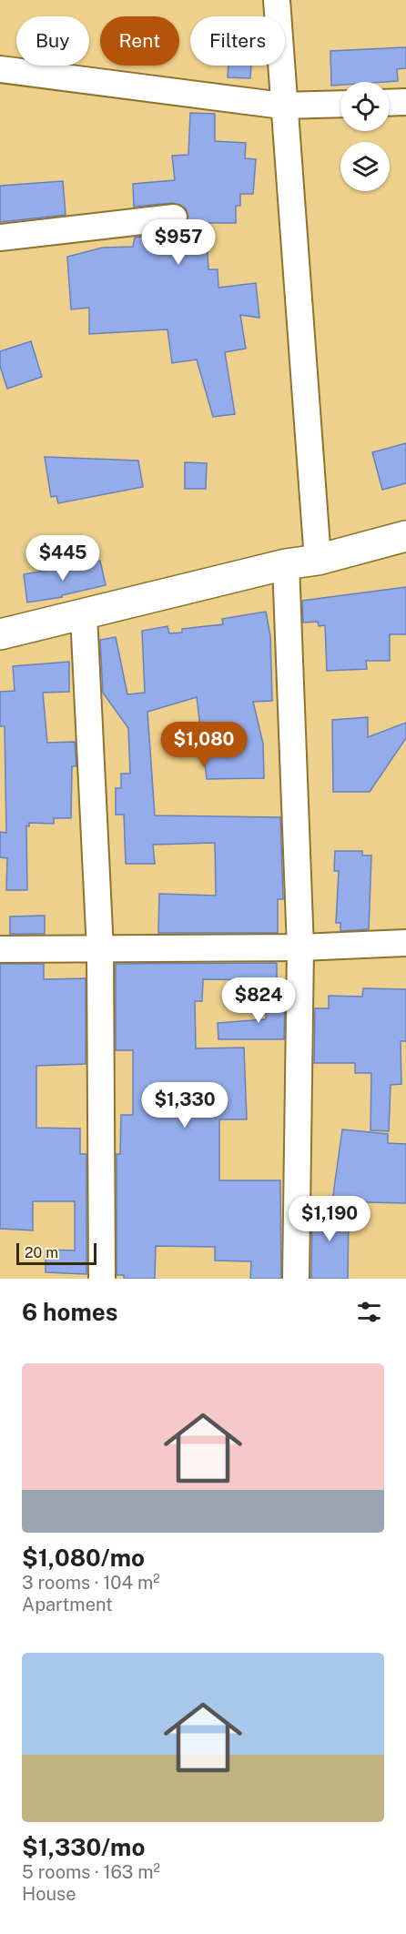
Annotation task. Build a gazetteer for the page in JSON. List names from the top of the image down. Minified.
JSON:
{"scale_bar":"20 m","page":{"chip":["Buy","Rent","Filters"],"price":["$957","$445","$1,080","$824","$1,330","$1,190"],"scale":"20 m","heading":"6 homes","list":[{"name":"$1,080/mo","note":"3 rooms · 104 m² · Apartment"},{"name":"$1,330/mo","note":"5 rooms · 163 m² · House"}]}}
